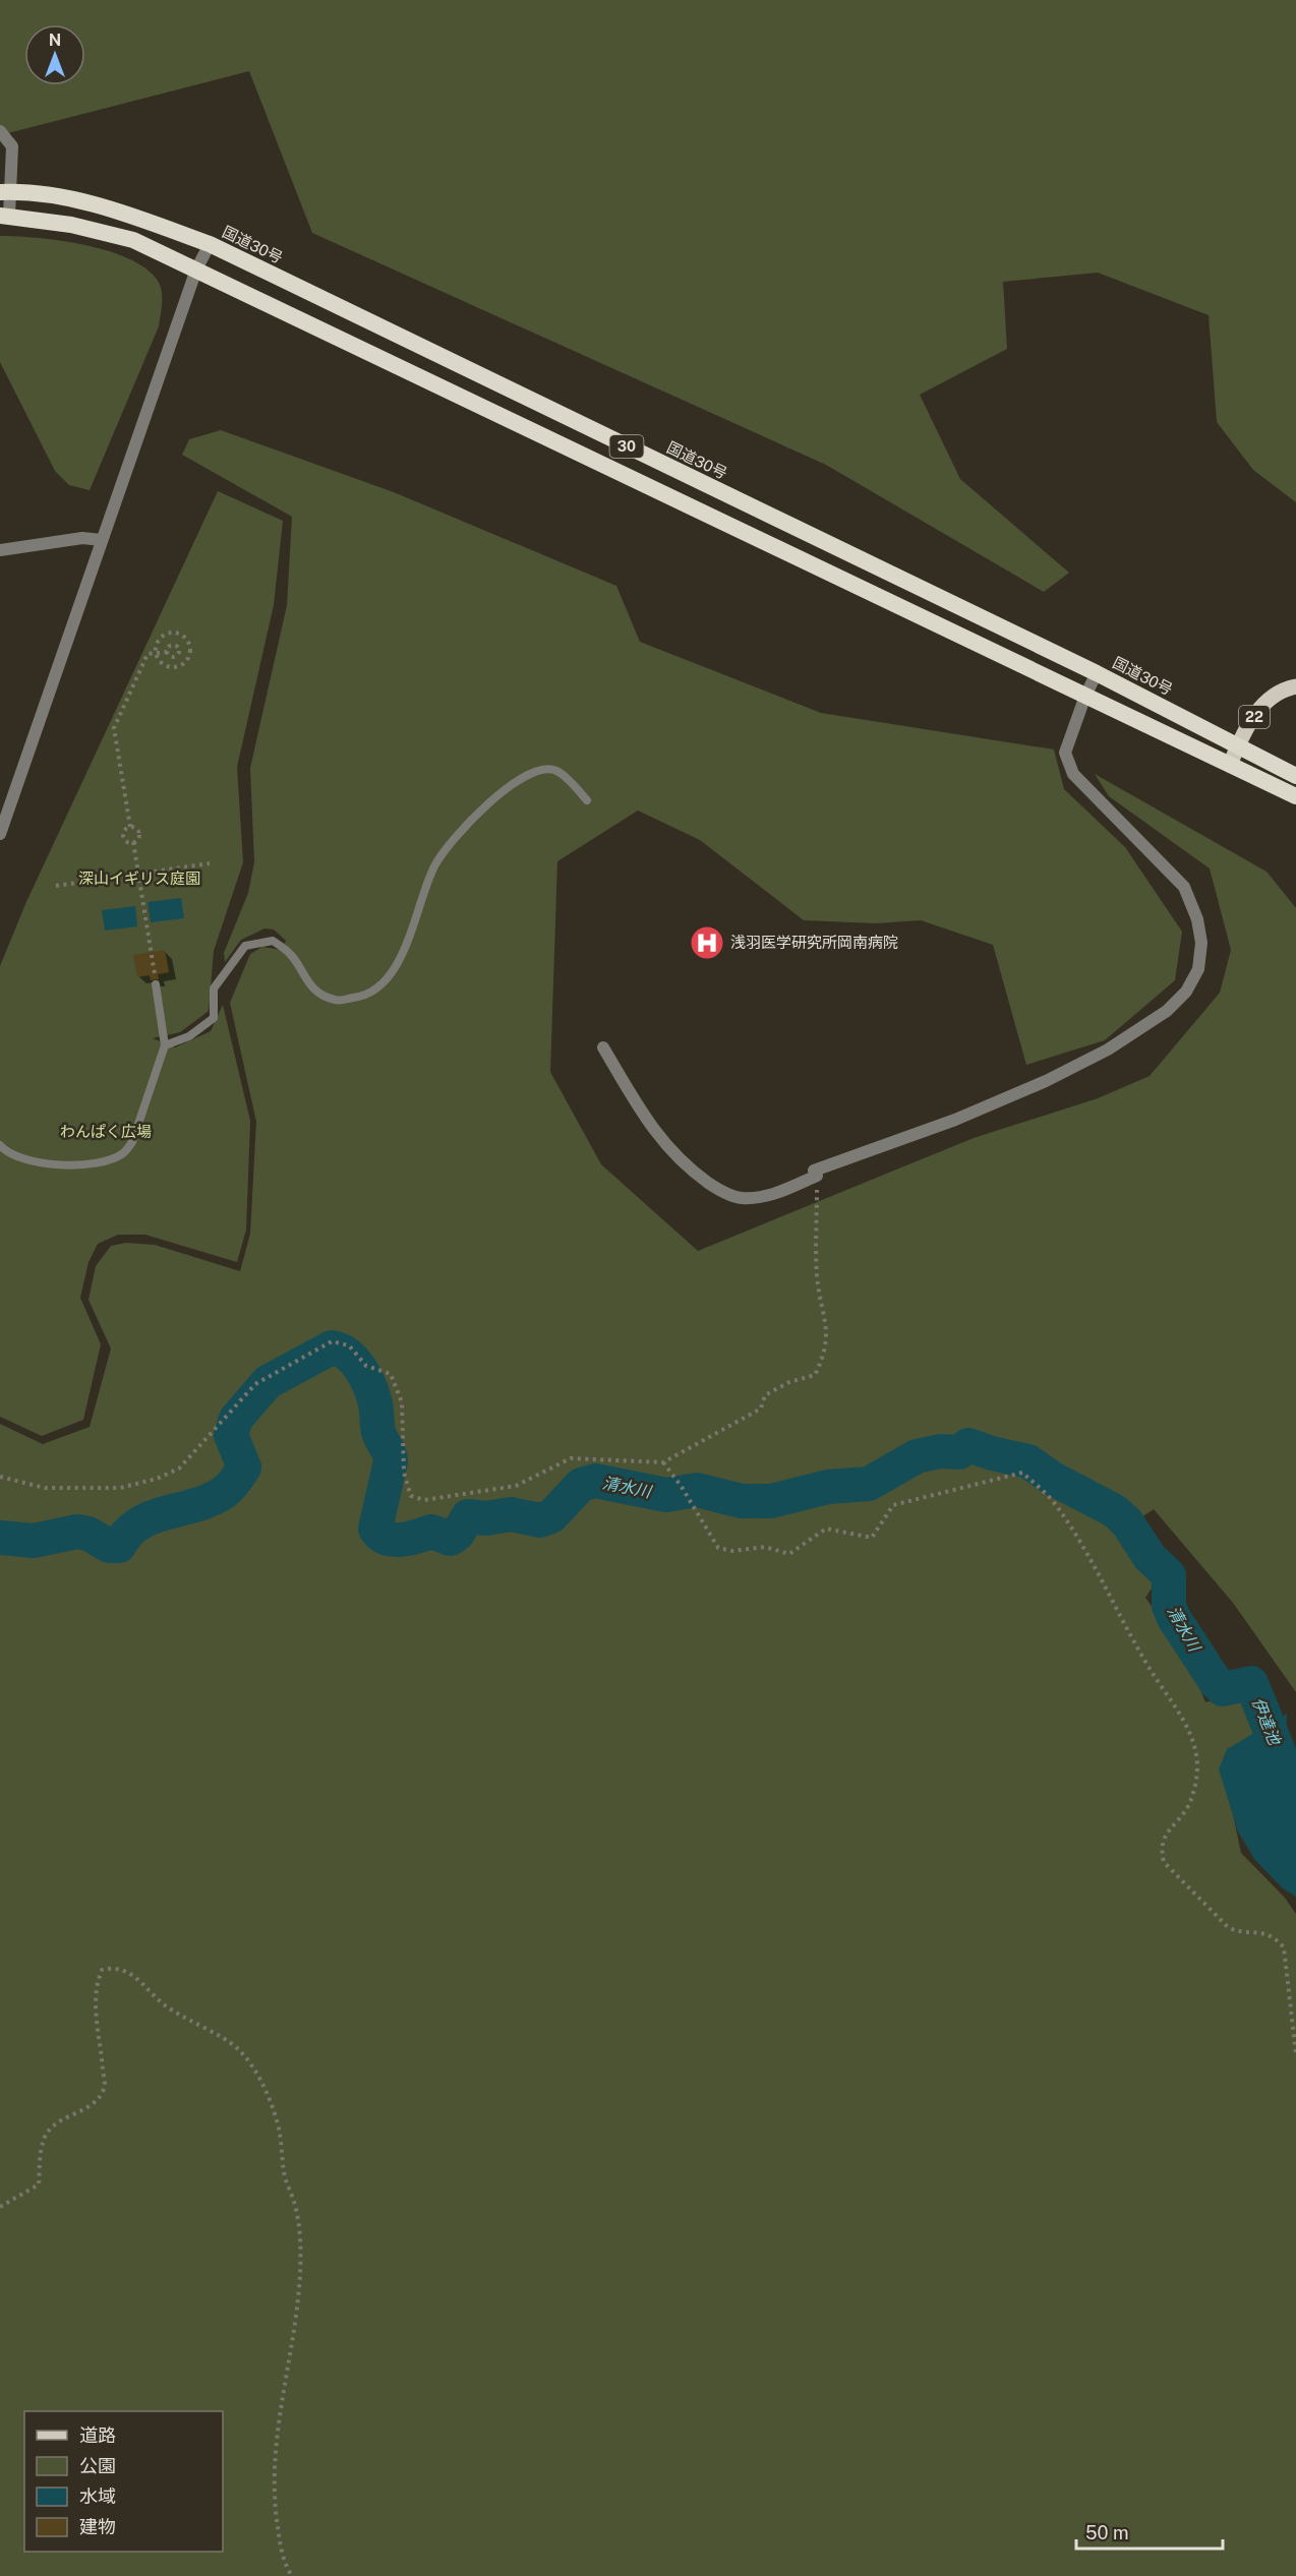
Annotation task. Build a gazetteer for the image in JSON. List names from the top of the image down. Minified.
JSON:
{"streets":{"highway":["国道30号","30"],"main road":["22"]},"crossings":[["国道30号","22"],["30","22"]],"water":["清水川","伊達池"],"parks":["深山イギリス庭園","わんぱく広場"],"places":{"hospital":["浅羽医学研究所岡南病院"]},"legend":["道路","公園","水域","建物"],"scale_bar":"50 m","north":"top"}
